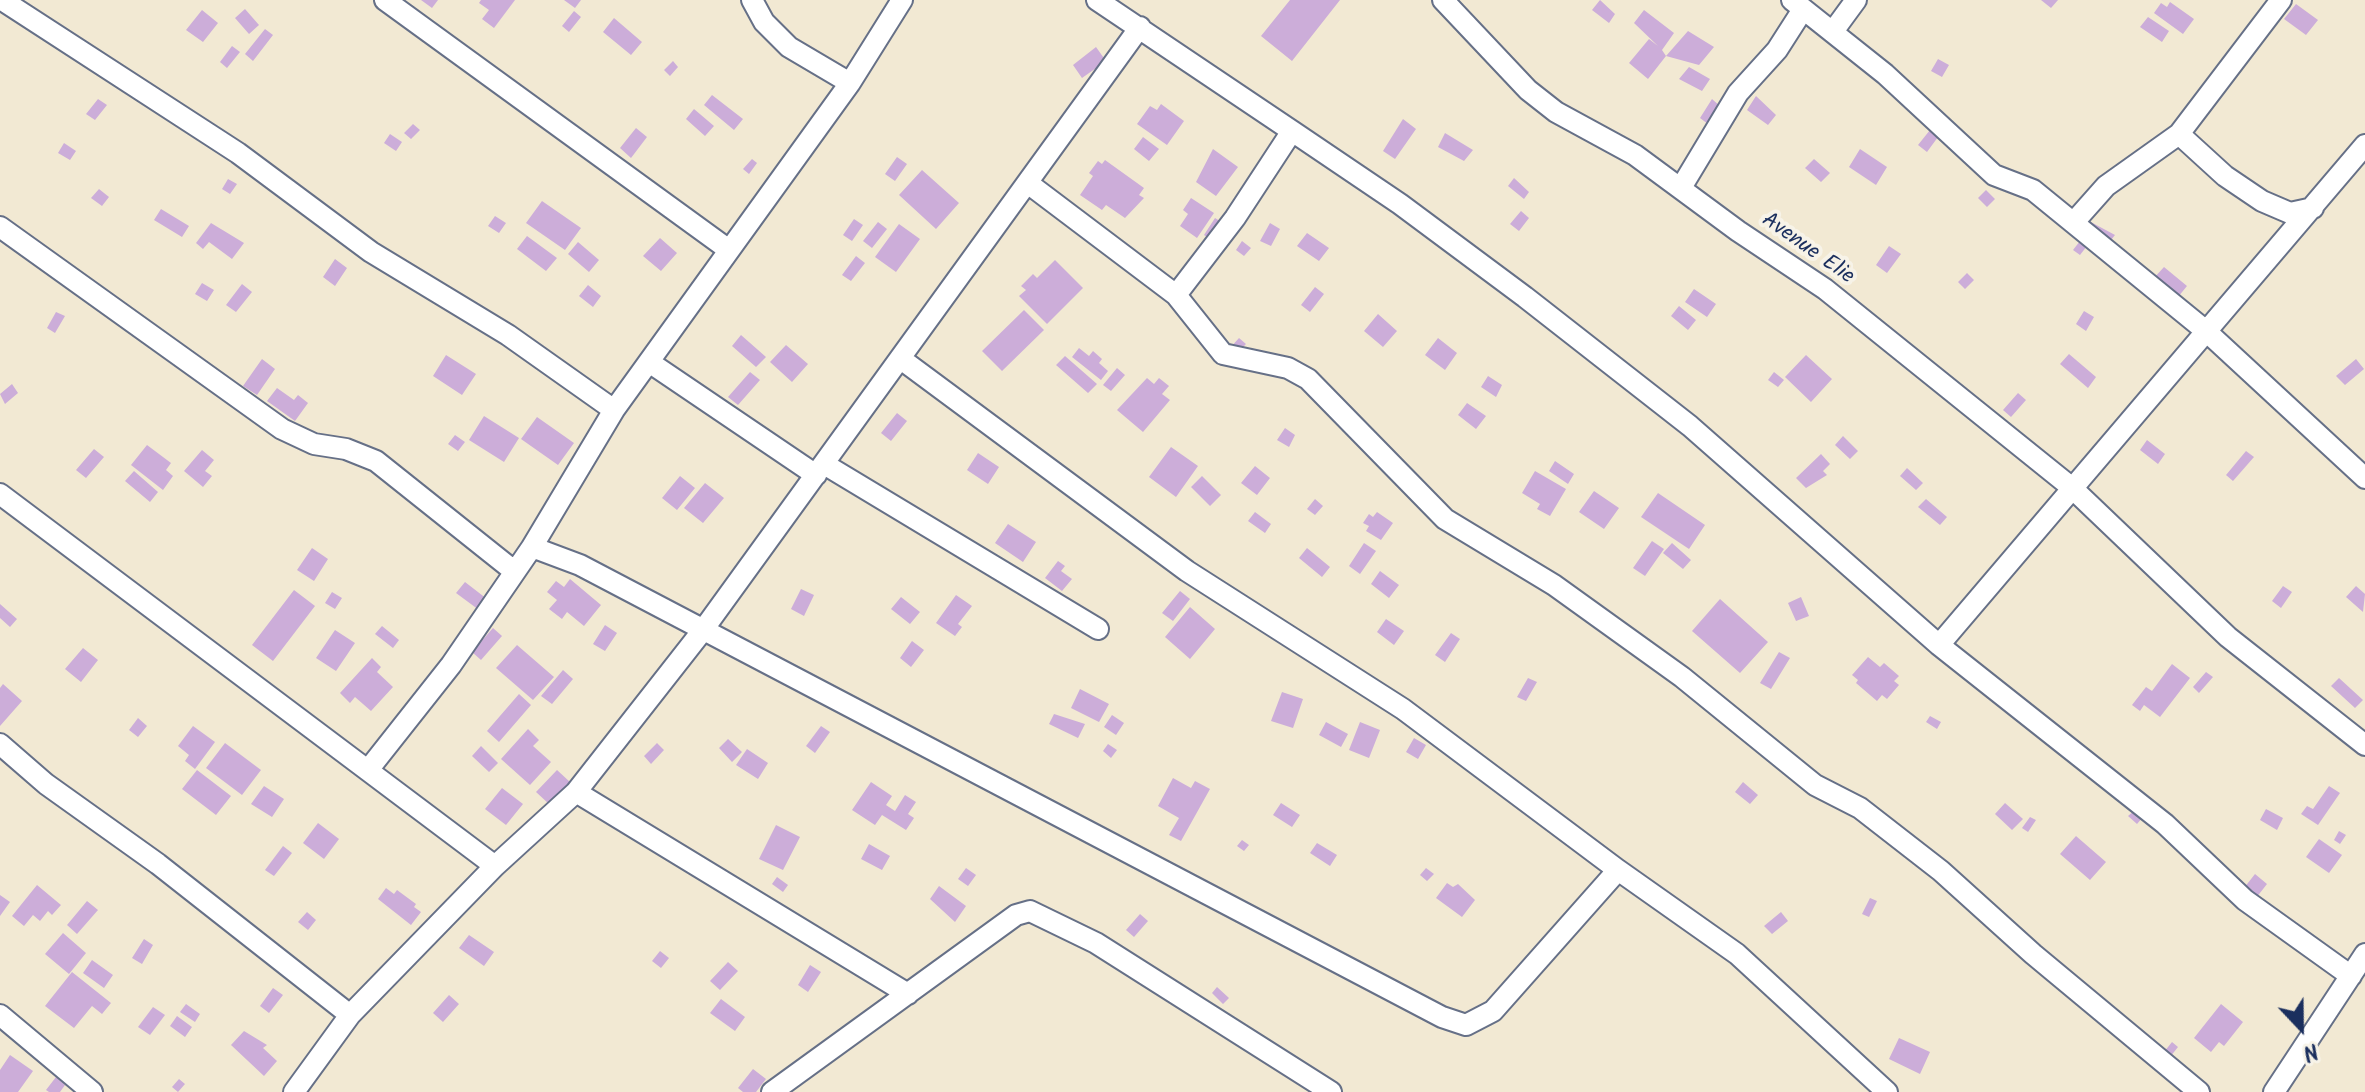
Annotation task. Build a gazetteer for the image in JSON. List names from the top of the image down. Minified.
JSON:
{"streets":{"street":["Avenue Elie"]},"north":"bottom"}
